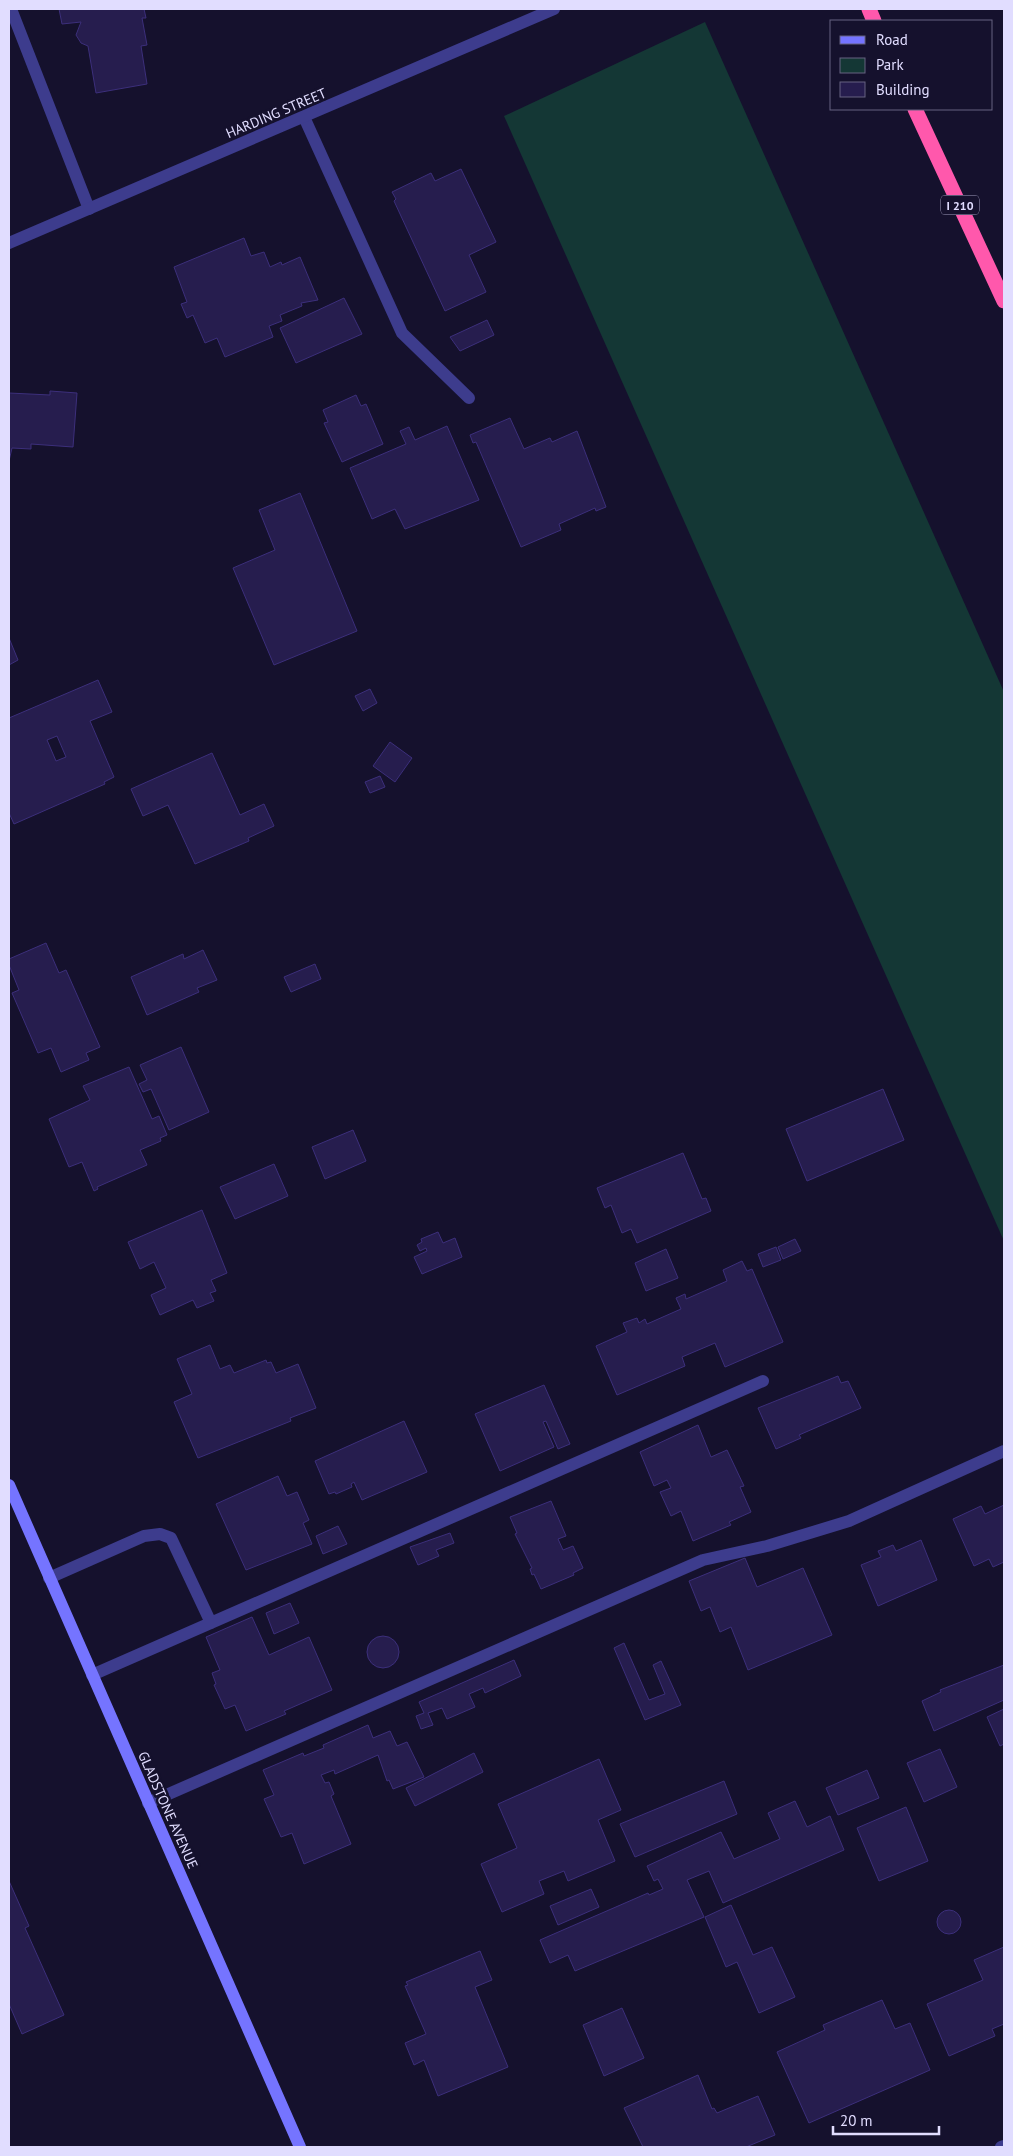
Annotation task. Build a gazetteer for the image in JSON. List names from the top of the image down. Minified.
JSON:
{"streets":{"highway":["I 210"],"street":["HARDING STREET","GLADSTONE AVENUE"]},"legend":["Road","Park","Building"],"scale_bar":"20 m"}
